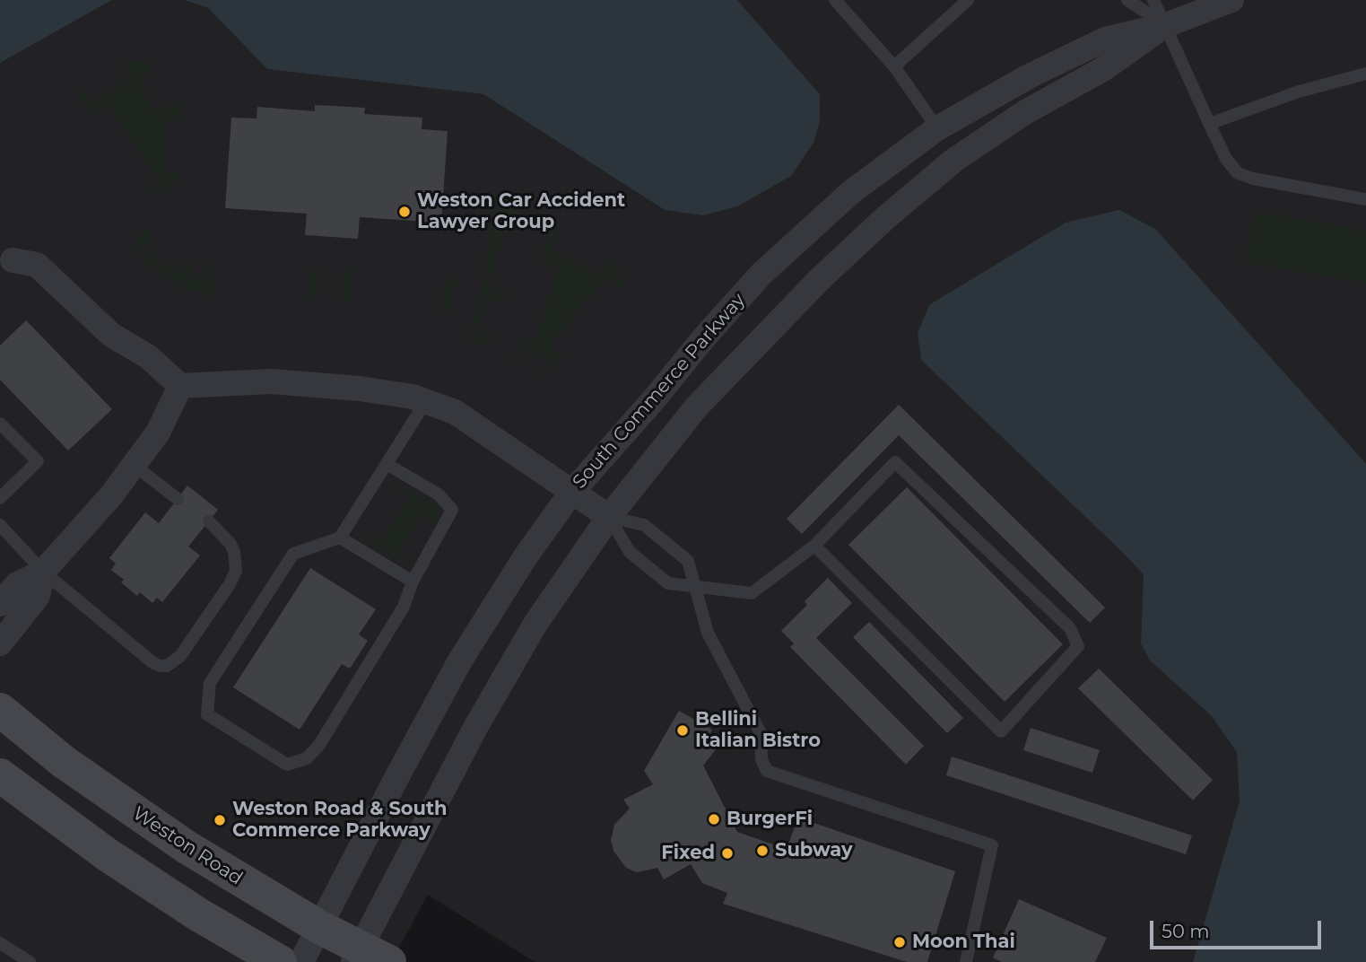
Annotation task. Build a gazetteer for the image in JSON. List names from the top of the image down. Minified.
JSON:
{"streets":{"main road":["Weston Road"],"street":["South Commerce Parkway"]},"crossings":[["South Commerce Parkway","Weston Road"]],"places":["Weston Car Accident Lawyer Group","Bellini Italian Bistro","BurgerFi","Weston Road & South Commerce Parkway","Subway","Fixed","Moon Thai"],"scale_bar":"50 m"}
